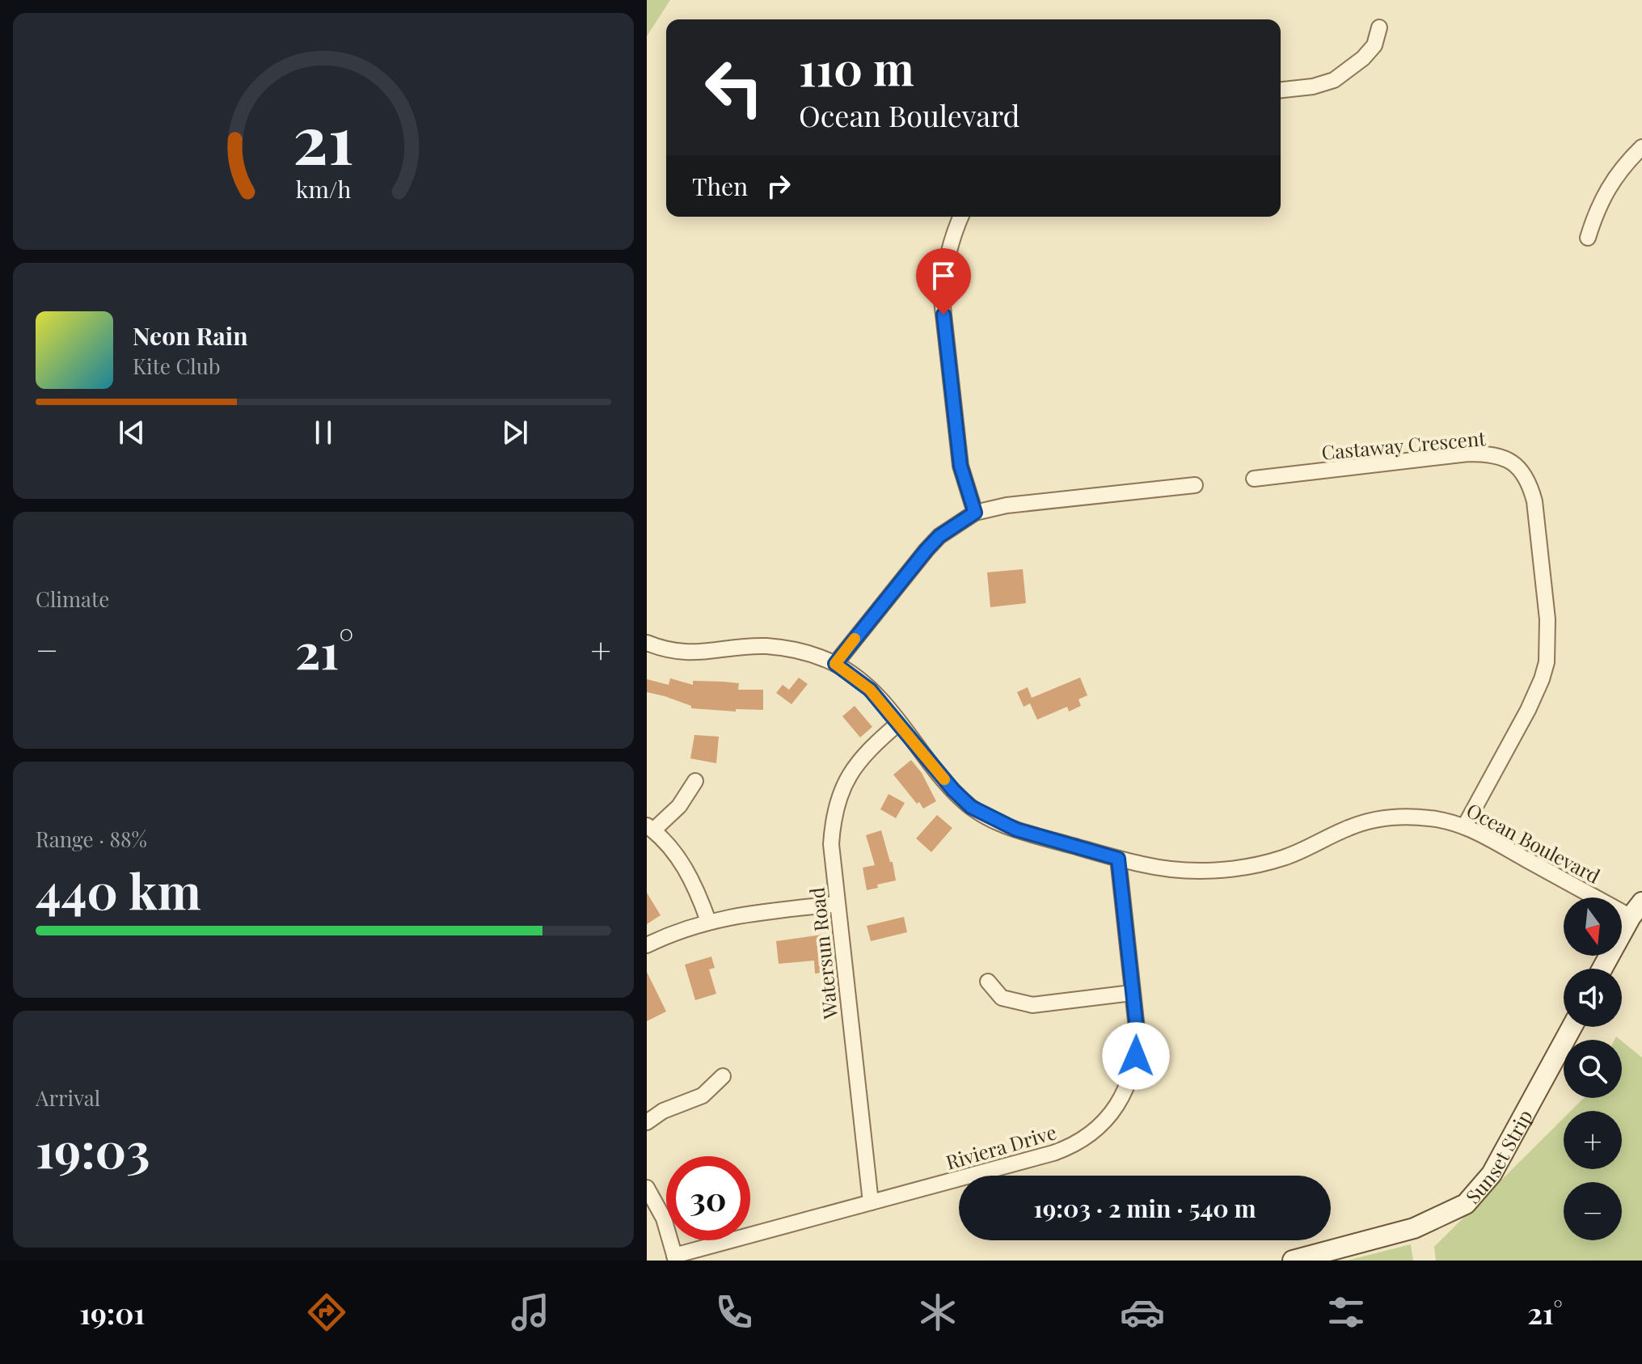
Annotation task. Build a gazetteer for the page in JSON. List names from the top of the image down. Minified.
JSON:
{"streets":{"street":["Castaway Crescent","Ocean Boulevard","Watersun Road","Riviera Drive","Sunset Strip"]},"crossings":[["Castaway Crescent","Ocean Boulevard"],["Ocean Boulevard","Watersun Road"],["Ocean Boulevard","Riviera Drive"],["Watersun Road","Riviera Drive"]],"north":"bottom","page":{"turn":["110 m","Ocean Boulevard"],"then":"Then","song":["Neon Rain","Kite Club"],"tile":["Climate",["Range · 88%","440 km"],["Arrival","19:03"]],"heat":["−","21°","+"],"map_buttons":["+","−"],"limit":"30","trip":"19:03 · 2 min · 540 m","tabs":["19:01","21°"],"gauge":["21","km/h"]}}
